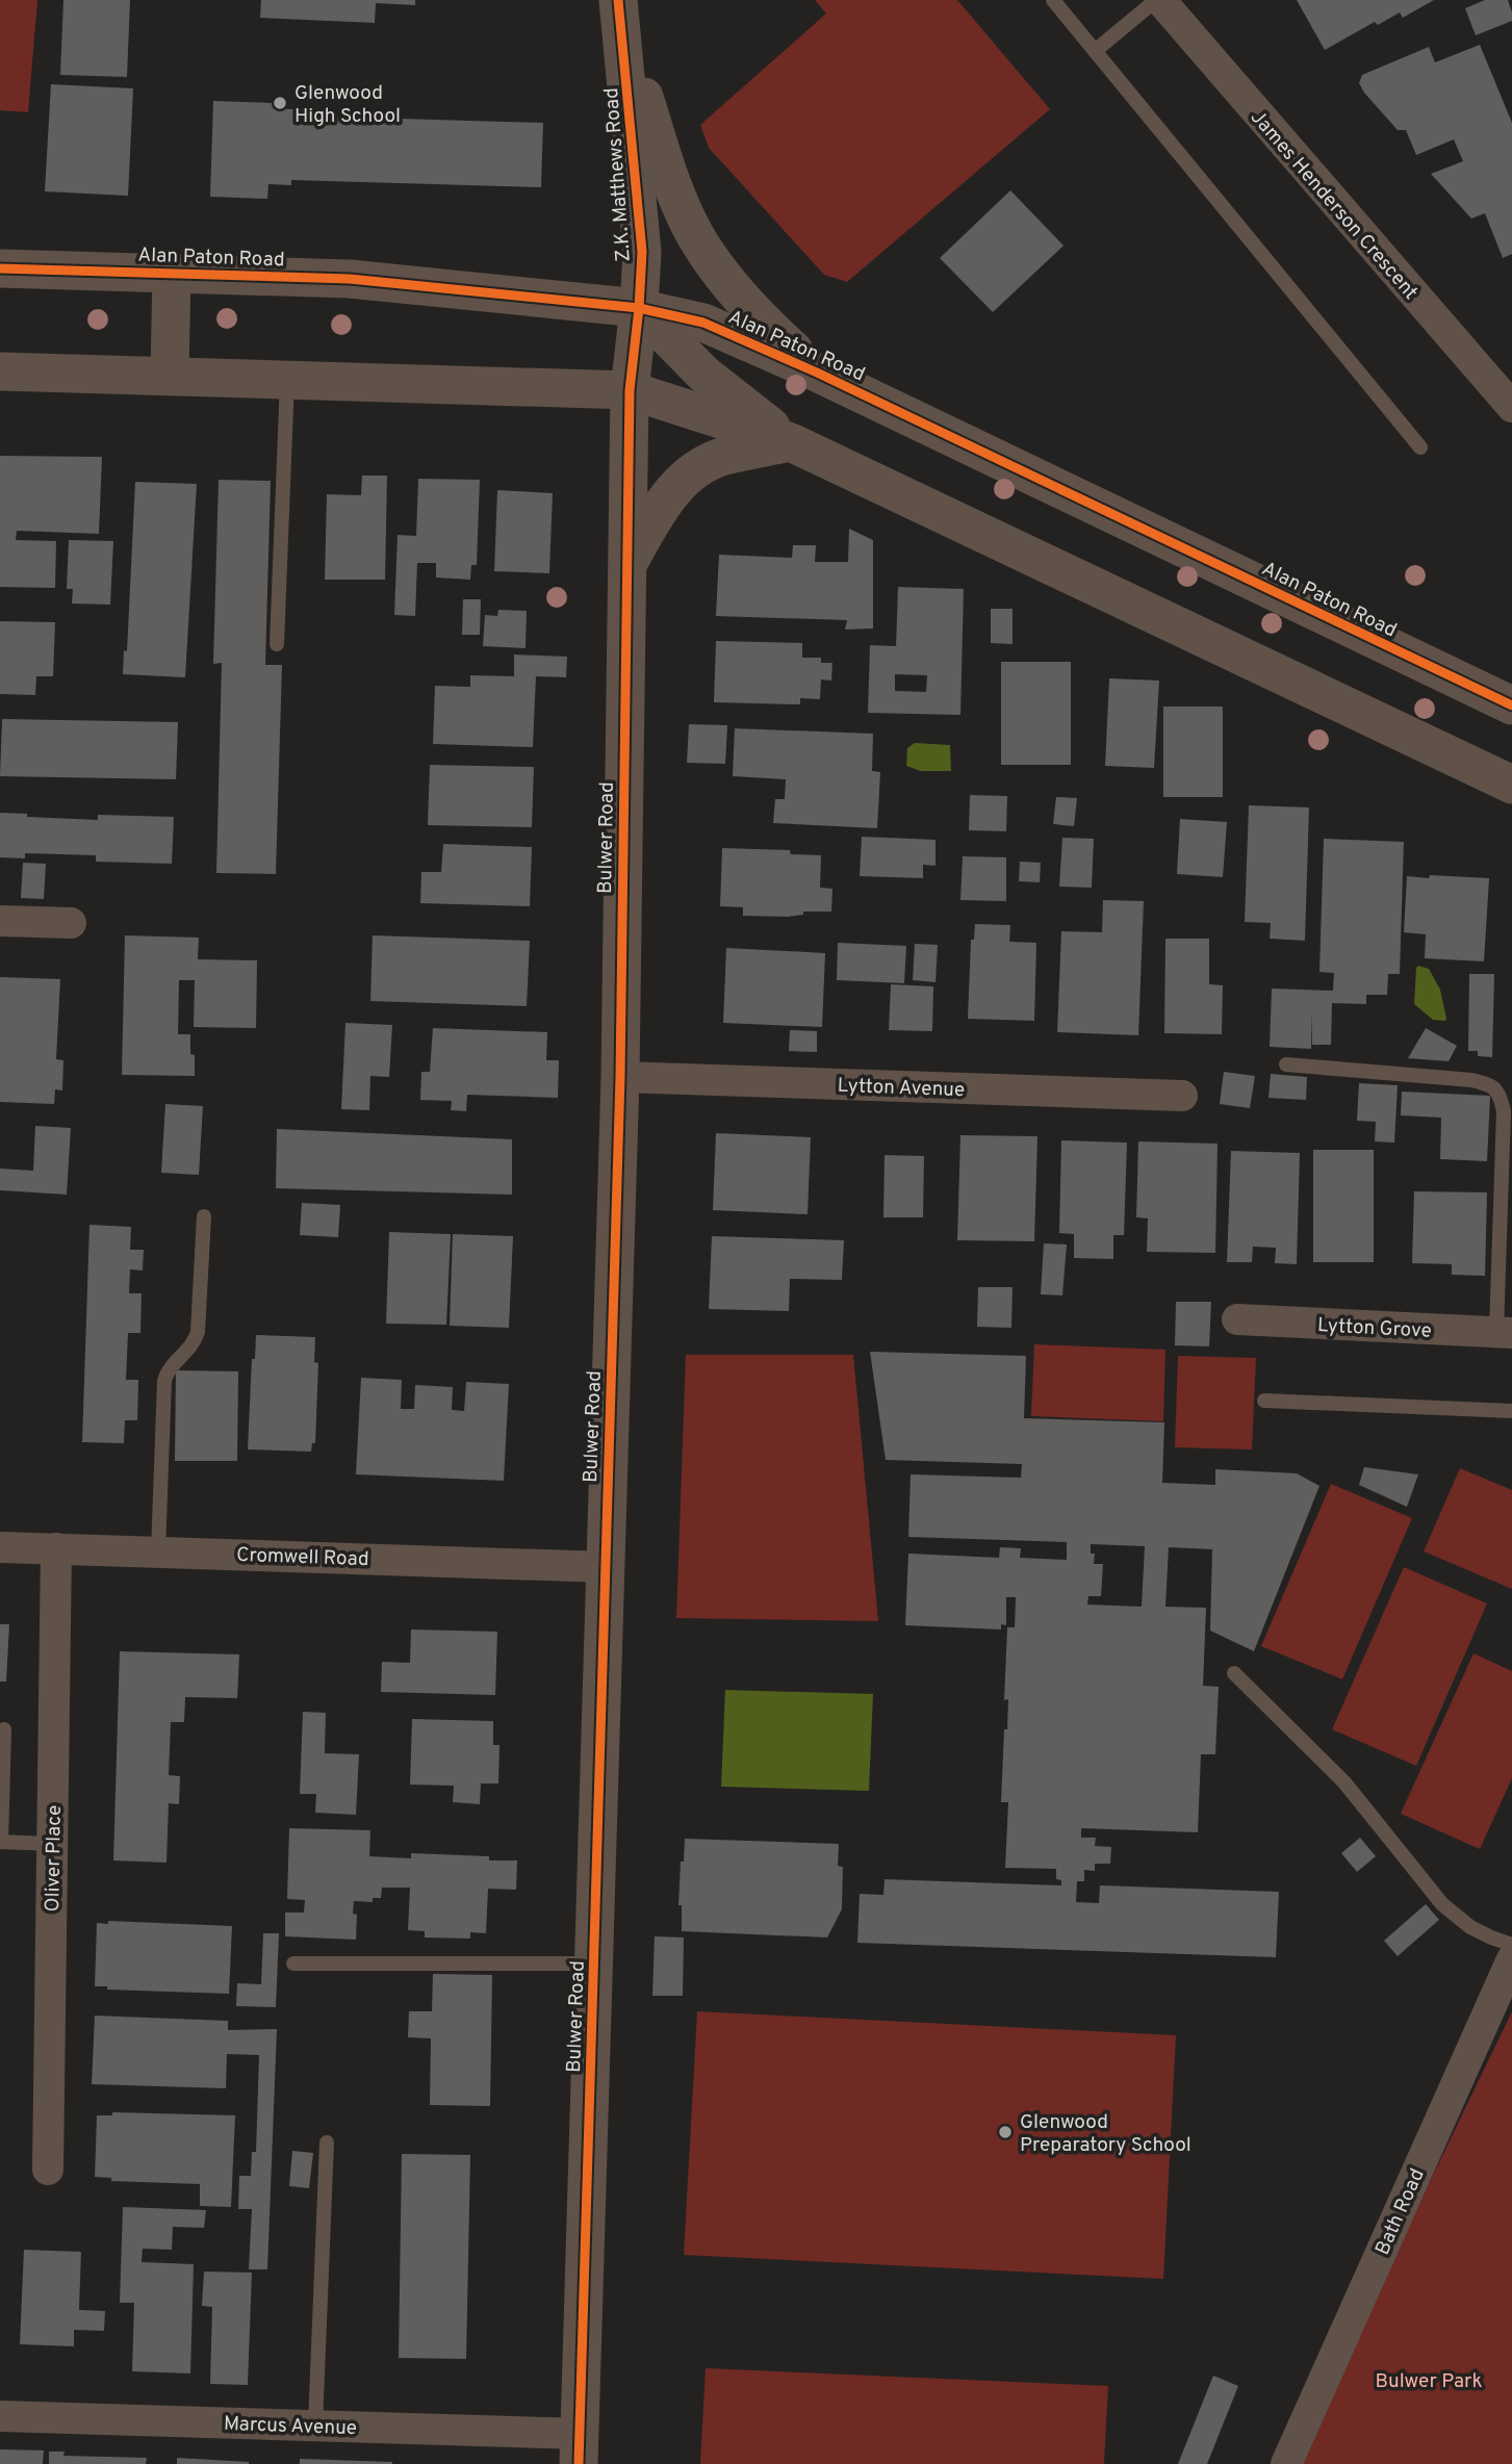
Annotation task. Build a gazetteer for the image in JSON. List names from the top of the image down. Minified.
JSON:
{"streets":{"street":["Z.K. Matthews Road","James Henderson Crescent","Alan Paton Road","Bulwer Road","Lytton Avenue","Lytton Grove","Cromwell Road","Oliver Place","Bath Road","Marcus Avenue"]},"crossings":[["Z.K. Matthews Road","Alan Paton Road"],["Z.K. Matthews Road","Bulwer Road"],["Bulwer Road","Lytton Avenue"],["Bulwer Road","Cromwell Road"],["Bulwer Road","Marcus Avenue"],["Cromwell Road","Oliver Place"]],"parks":["Bulwer Park"],"places":["Glenwood High School","Glenwood Preparatory School"]}
